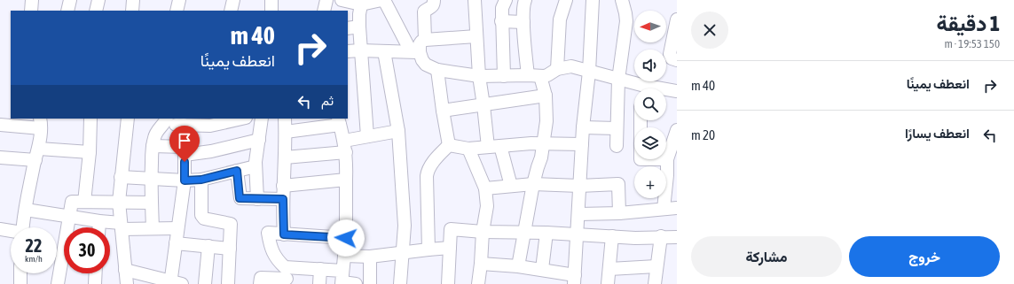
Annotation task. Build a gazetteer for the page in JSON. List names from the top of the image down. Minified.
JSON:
{"north":"left","page":{"heading":["1 دقيقة","150 m · 19:53"],"map_buttons":"+","turn":["40 m","انعطف يمينًا"],"list":[{"name":"انعطف يمينًا","value":"40 m"},{"name":"انعطف يسارًا","value":"20 m"}],"then":"ثم","speed":"22 km/h","limit":"30","buttons":["خروج","مشاركة"]}}
